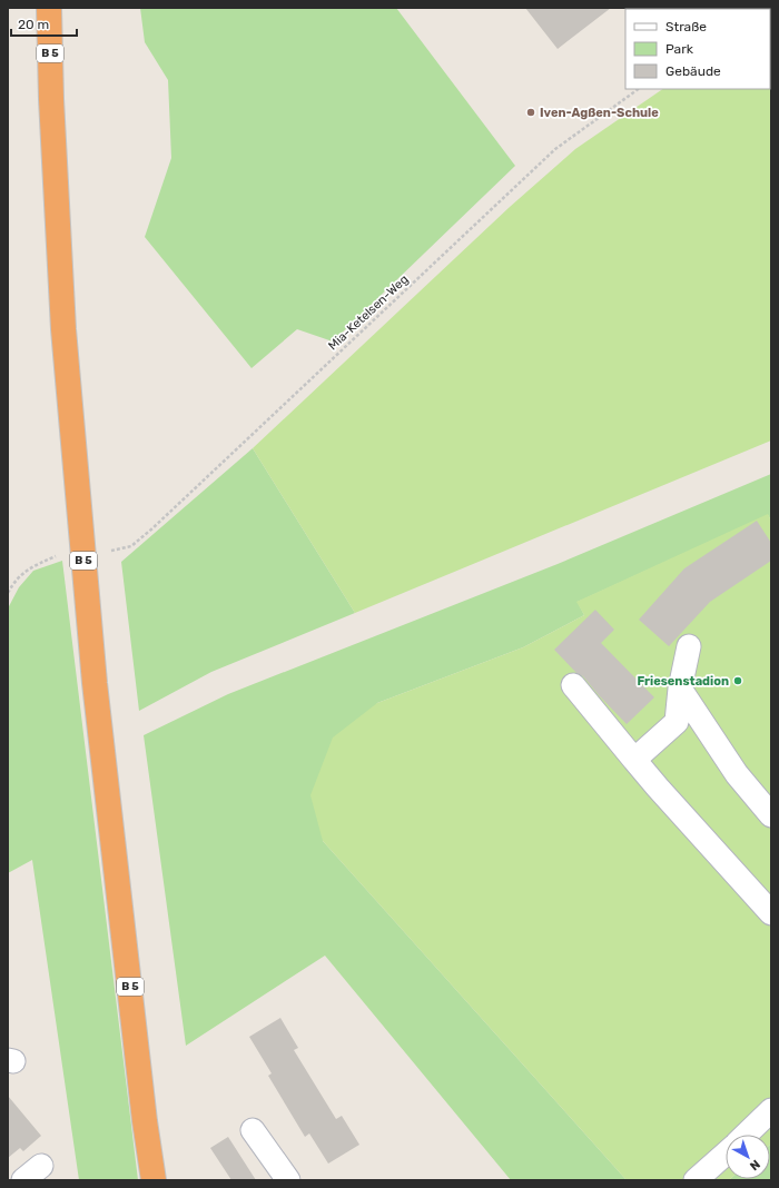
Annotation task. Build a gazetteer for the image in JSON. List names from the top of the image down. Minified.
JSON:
{"streets":{"highway":["B 5"],"path":["Mia-Ketelsen-Weg"]},"places":["Iven-Agßen-Schule","Friesenstadion"],"legend":["Straße","Park","Gebäude"],"scale_bar":"20 m","north":"bottom right"}
